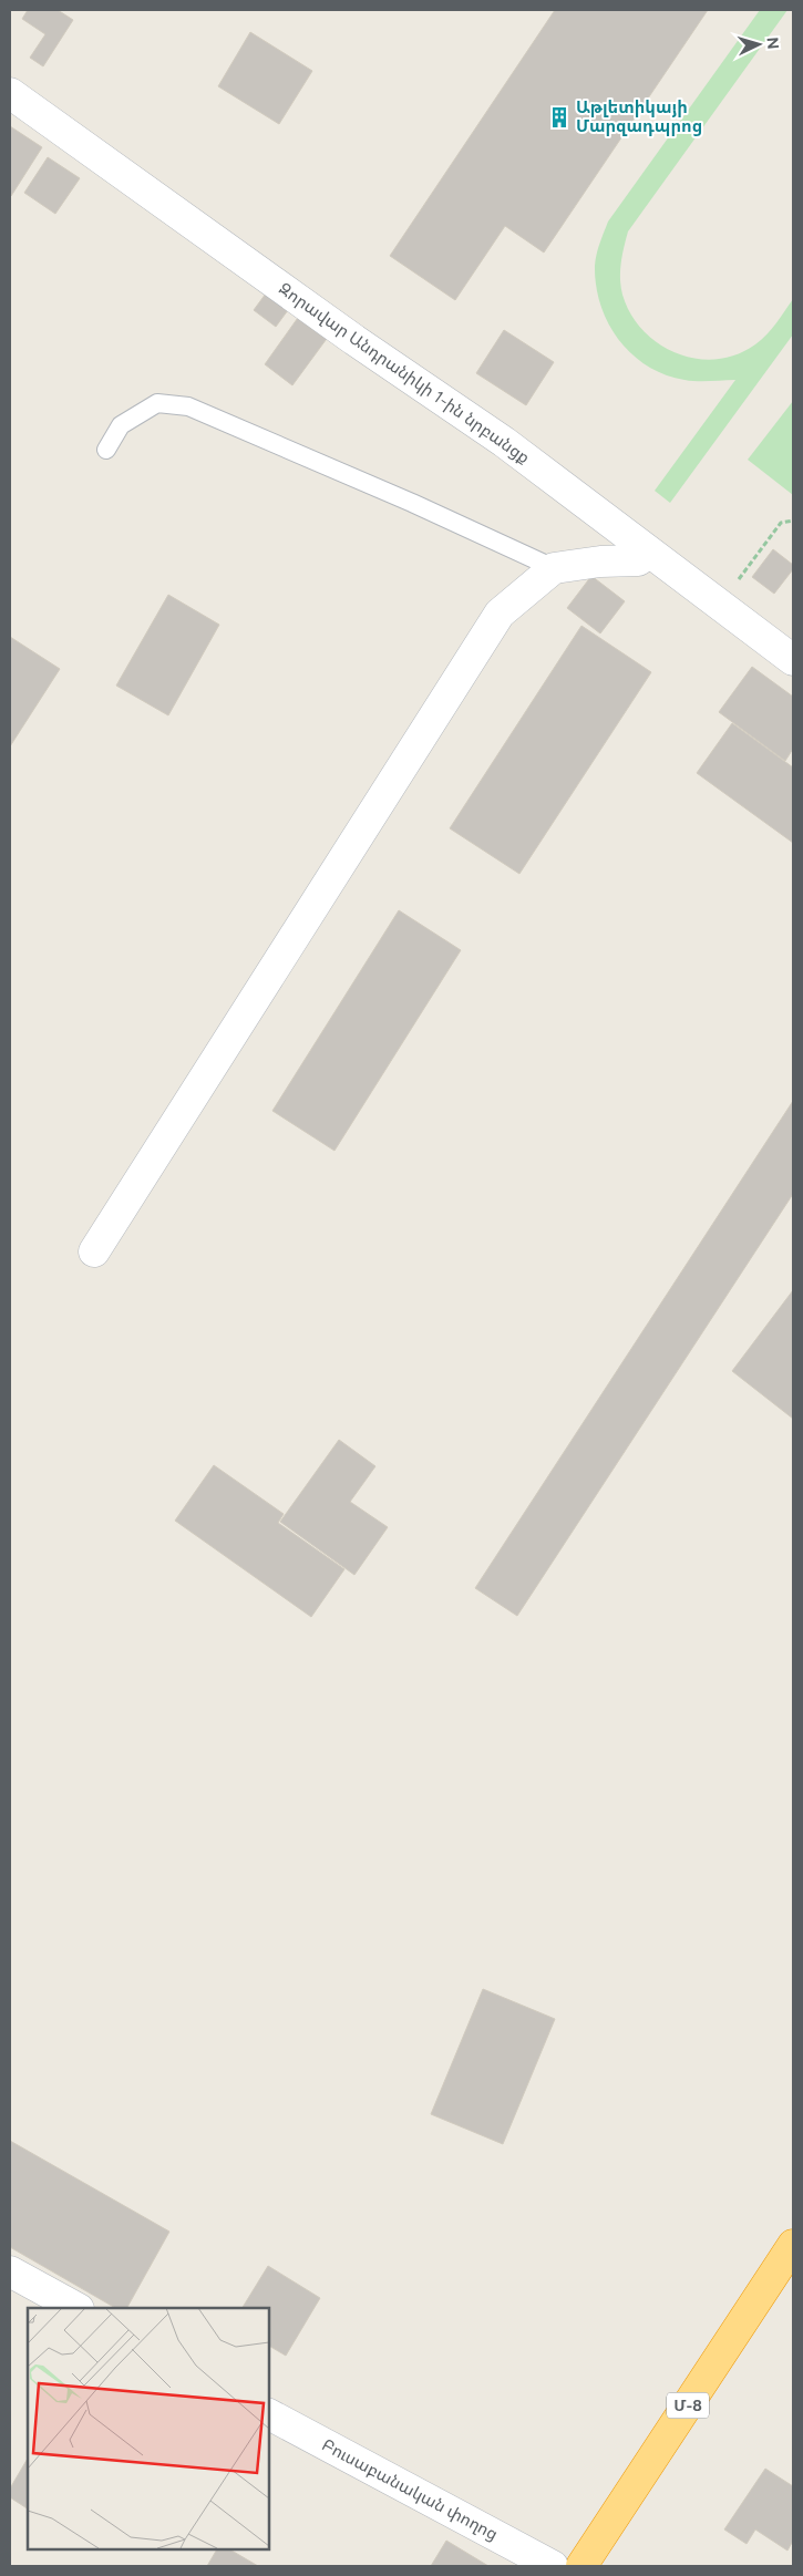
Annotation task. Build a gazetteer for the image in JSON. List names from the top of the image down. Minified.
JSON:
{"streets":{"highway":["Մ-8"],"street":["Զորավար Անդրանիկի 1-ին նրբանցք","Բուսաբանական փողոց"]},"places":{"building":["Աթլետիկայի Մարզադպրոց"]},"north":"right"}
